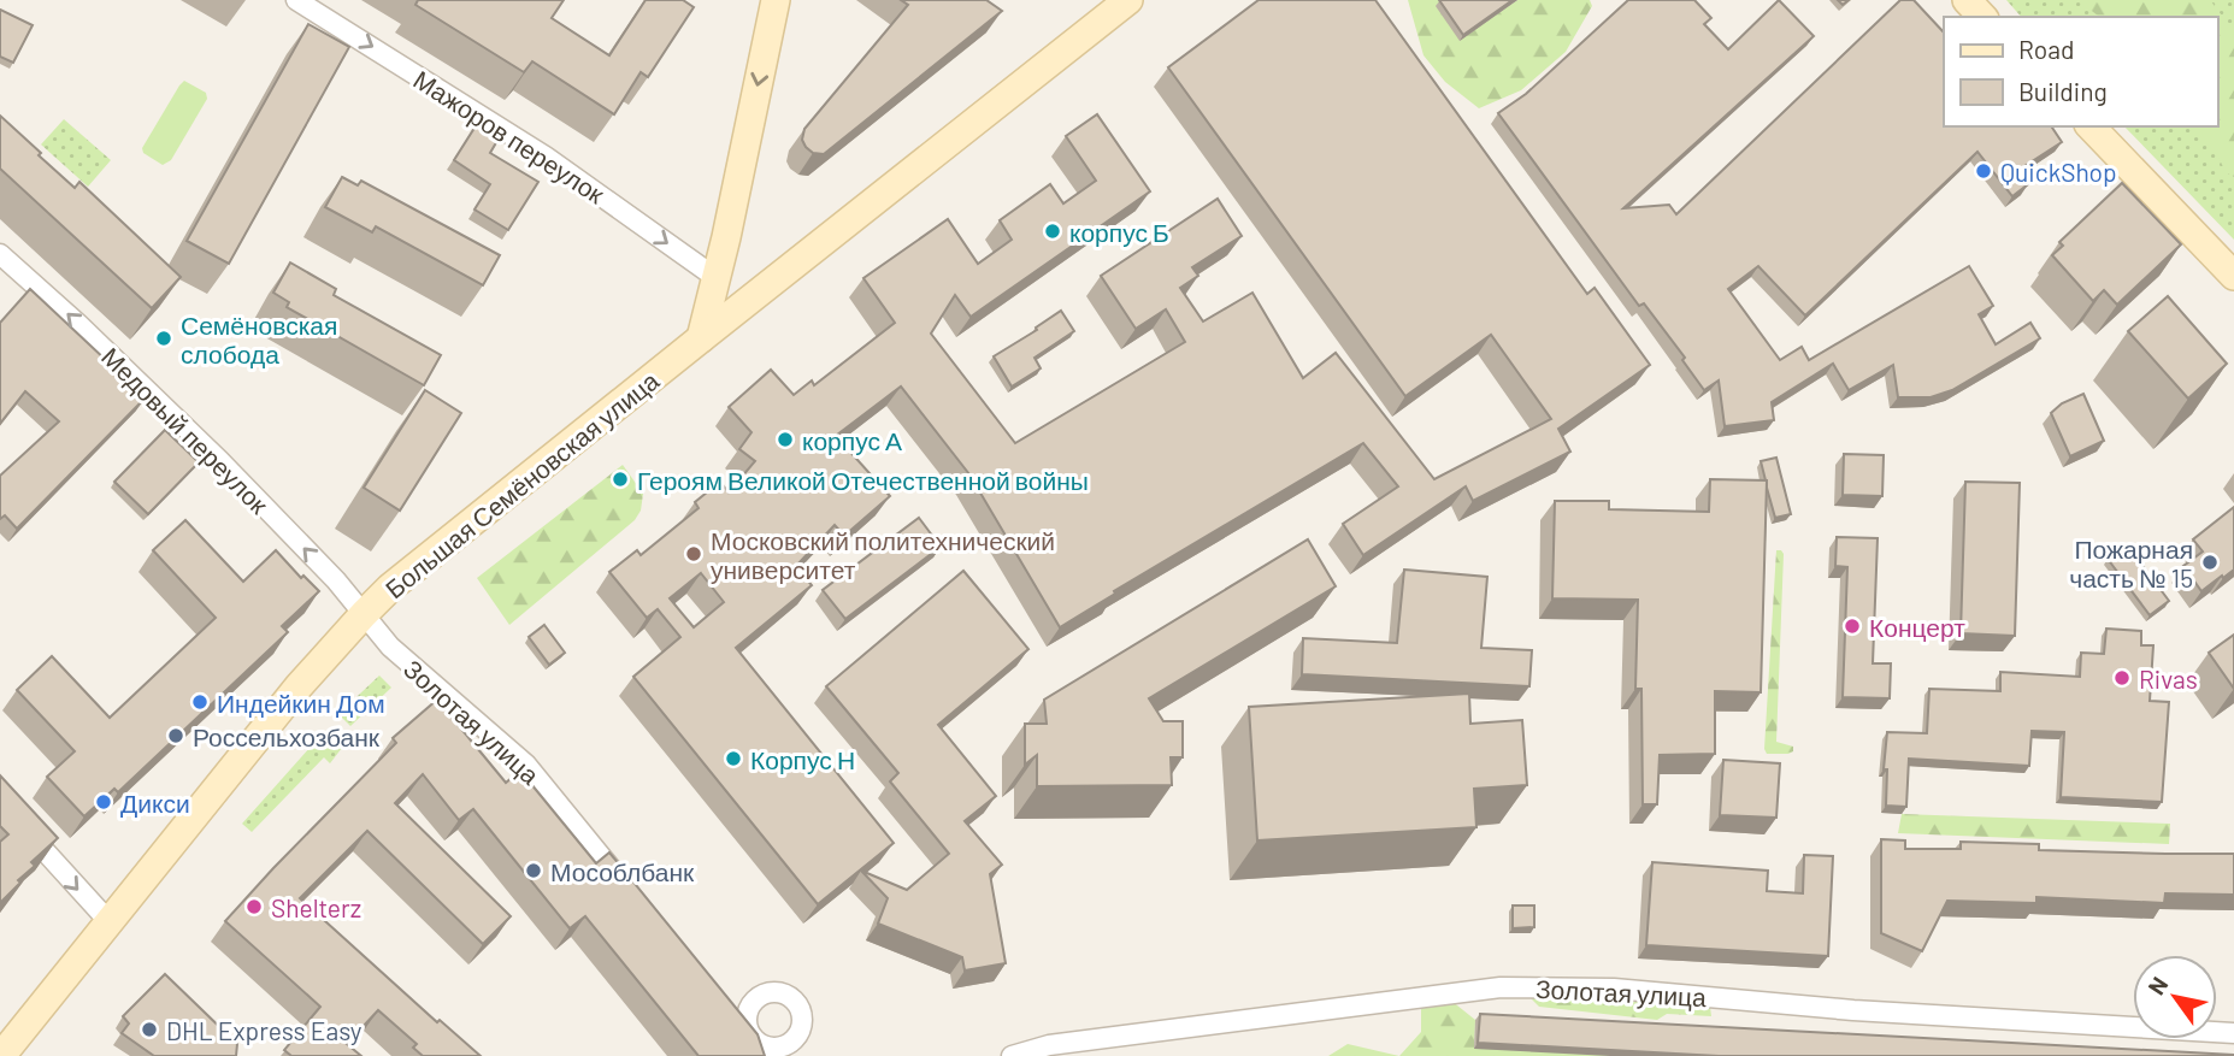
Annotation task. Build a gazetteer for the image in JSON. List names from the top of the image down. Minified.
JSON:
{"streets":{"main road":["Большая Семёновская улица"],"street":["Мажоров переулок","Медовый переулок","Золотая улица"]},"crossings":[["Медовый переулок","Большая Семёновская улица"],["Медовый переулок","Золотая улица"],["Большая Семёновская улица","Золотая улица"]],"one_way":["Мажоров переулок","Медовый переулок"],"places":["QuickShop","корпус Б","Семёновская слобода","корпус А","Героям Великой Отечественной войны","Московский политехнический университет","Пожарная часть № 15","Концерт","Rivas","Индейкин Дом","Россельхозбанк","Корпус Н","Дикси","Мособлбанк","Shelterz","DHL Express Easy"],"legend":["Road","Building"],"north":"top left"}
